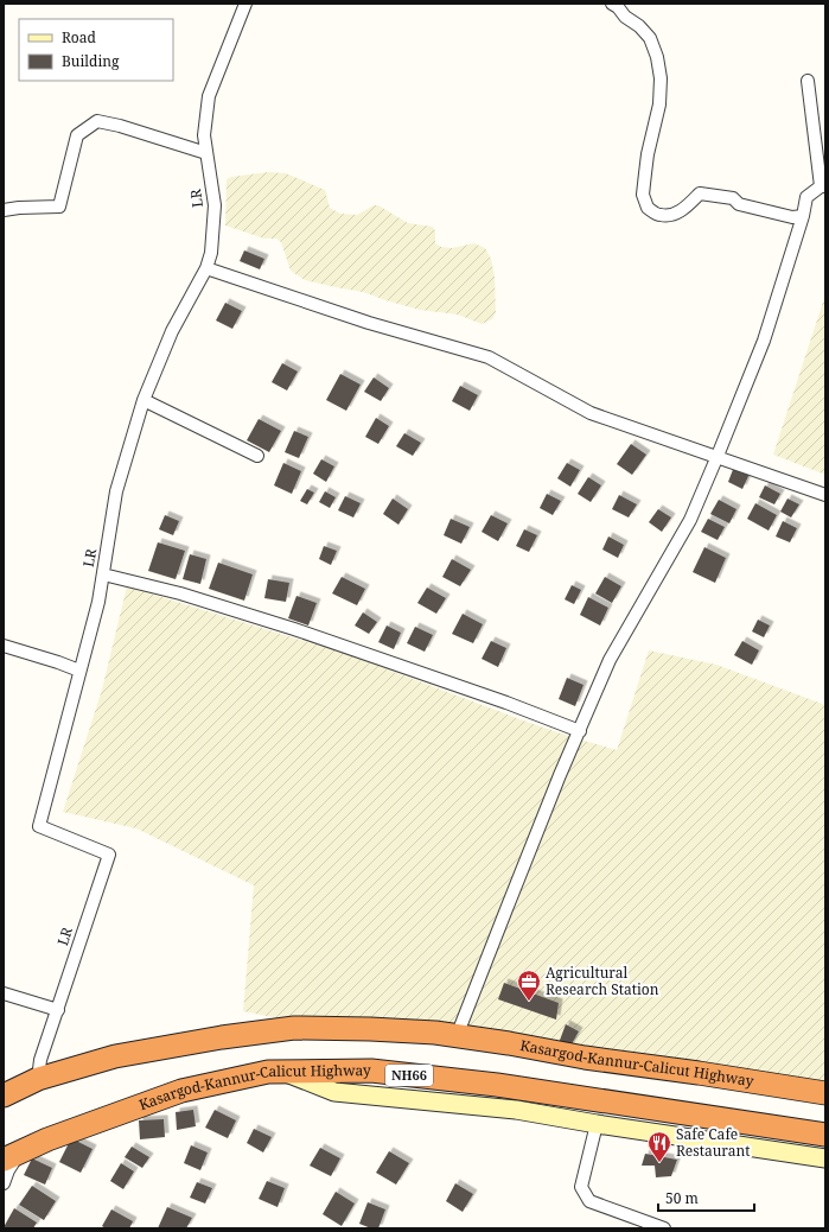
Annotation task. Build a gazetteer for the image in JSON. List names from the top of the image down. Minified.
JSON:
{"streets":{"highway":["Kasargod-Kannur-Calicut Highway","NH66"],"street":["LR"]},"crossings":[["LR","Kasargod-Kannur-Calicut Highway"]],"places":{"office":["Agricultural Research Station"],"restaurant":["Safe Cafe Restaurant"]},"legend":["Road","Building"],"scale_bar":"50 m"}
